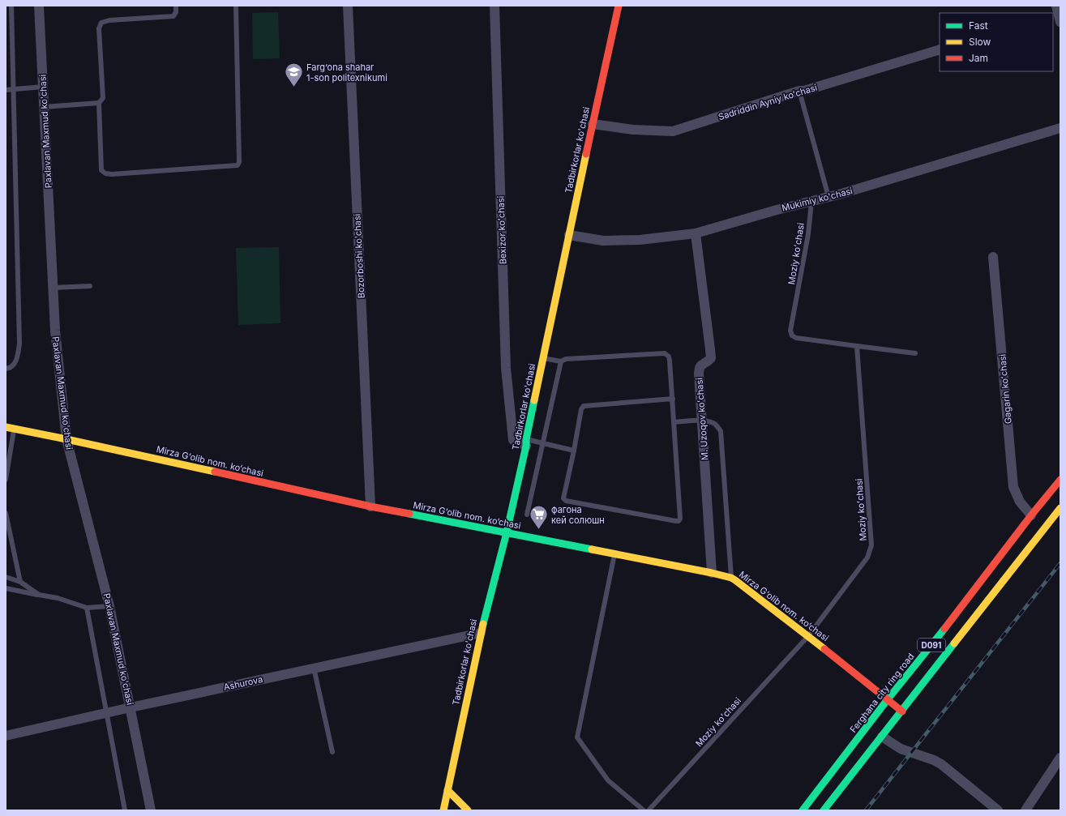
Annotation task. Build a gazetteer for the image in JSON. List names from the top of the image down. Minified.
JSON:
{"streets":{"main road":["Tadbirkorlar ko'chasi","Mirza G‘olib nom. ko‘chasi","D091","Ferghana city ring road"],"street":["Sadriddin Ayniy koʻchasi","Paxlavan Maxmud ko'chasi","Mukimiy ko'chasi","Bexizor koʻchasi","Bozorboshi ko'chasi","Gagarin koʻchasi","M. Uzoqov koʻchasi","Ashurova"],"lane":["Moziy koʻchasi"]},"crossings":[["Sadriddin Ayniy koʻchasi","Tadbirkorlar ko'chasi"],["Paxlavan Maxmud ko'chasi","Mirza G‘olib nom. ko‘chasi"],["Paxlavan Maxmud ko'chasi","Ashurova"],["Tadbirkorlar ko'chasi","Mukimiy ko'chasi"],["Tadbirkorlar ko'chasi","Bexizor koʻchasi"],["Tadbirkorlar ko'chasi","Mirza G‘olib nom. ko‘chasi"],["Tadbirkorlar ko'chasi","Ashurova"],["Mukimiy ko'chasi","Moziy koʻchasi"],["Mukimiy ko'chasi","M. Uzoqov koʻchasi"],["Moziy koʻchasi","Mirza G‘olib nom. ko‘chasi"],["Bozorboshi ko'chasi","Mirza G‘olib nom. ko‘chasi"],["Gagarin koʻchasi","Ferghana city ring road"],["M. Uzoqov koʻchasi","Mirza G‘olib nom. ko‘chasi"],["Mirza G‘olib nom. ko‘chasi","D091"],["Mirza G‘olib nom. ko‘chasi","Ferghana city ring road"]],"places":{"school or university":["Farg‘ona shahar 1-son politexnikumi"],"supermarket":["фагона кей солюшн"]},"legend":["Fast","Slow","Jam"]}
